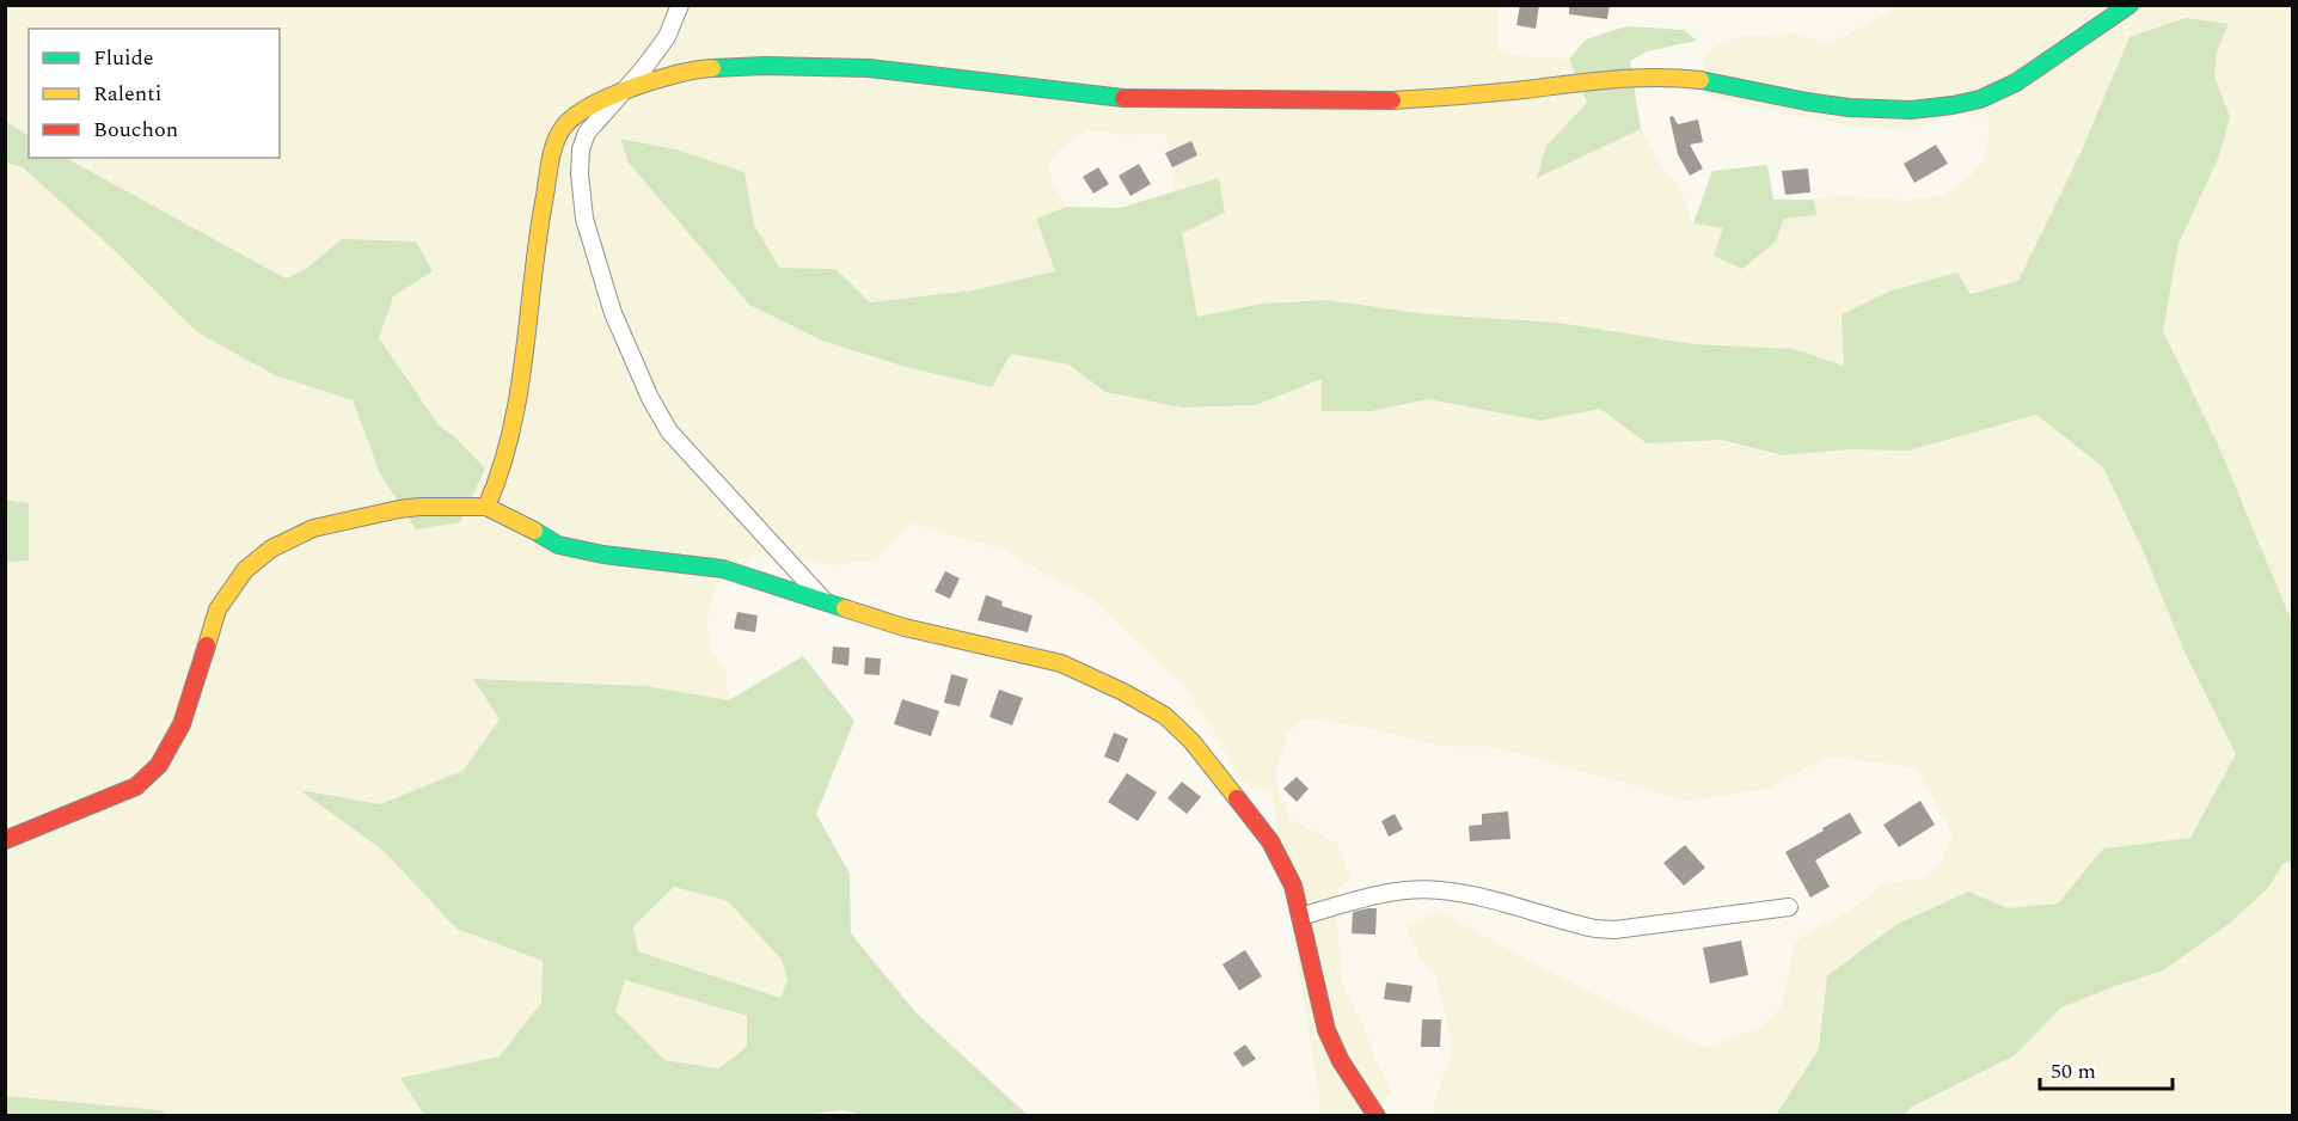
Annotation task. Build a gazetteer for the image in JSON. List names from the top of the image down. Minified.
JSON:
{"legend":["Fluide","Ralenti","Bouchon"],"scale_bar":"50 m"}
